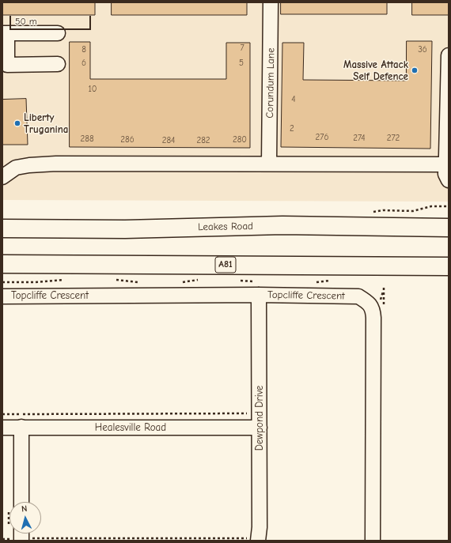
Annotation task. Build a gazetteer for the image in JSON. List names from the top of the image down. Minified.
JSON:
{"streets":{"highway":["Leakes Road","A81"],"street":["Corundum Lane","Topcliffe Crescent","Dewpond Drive","Healesville Road"]},"crossings":[["Topcliffe Crescent","Dewpond Drive"],["Dewpond Drive","Healesville Road"]],"places":["Massive Attack Self Defence","Liberty Truganina"],"house_numbers":["7","8","36","6","5","10","4","2","276","274","272","288","286","280","284","282"],"scale_bar":"50 m","north":"top"}
